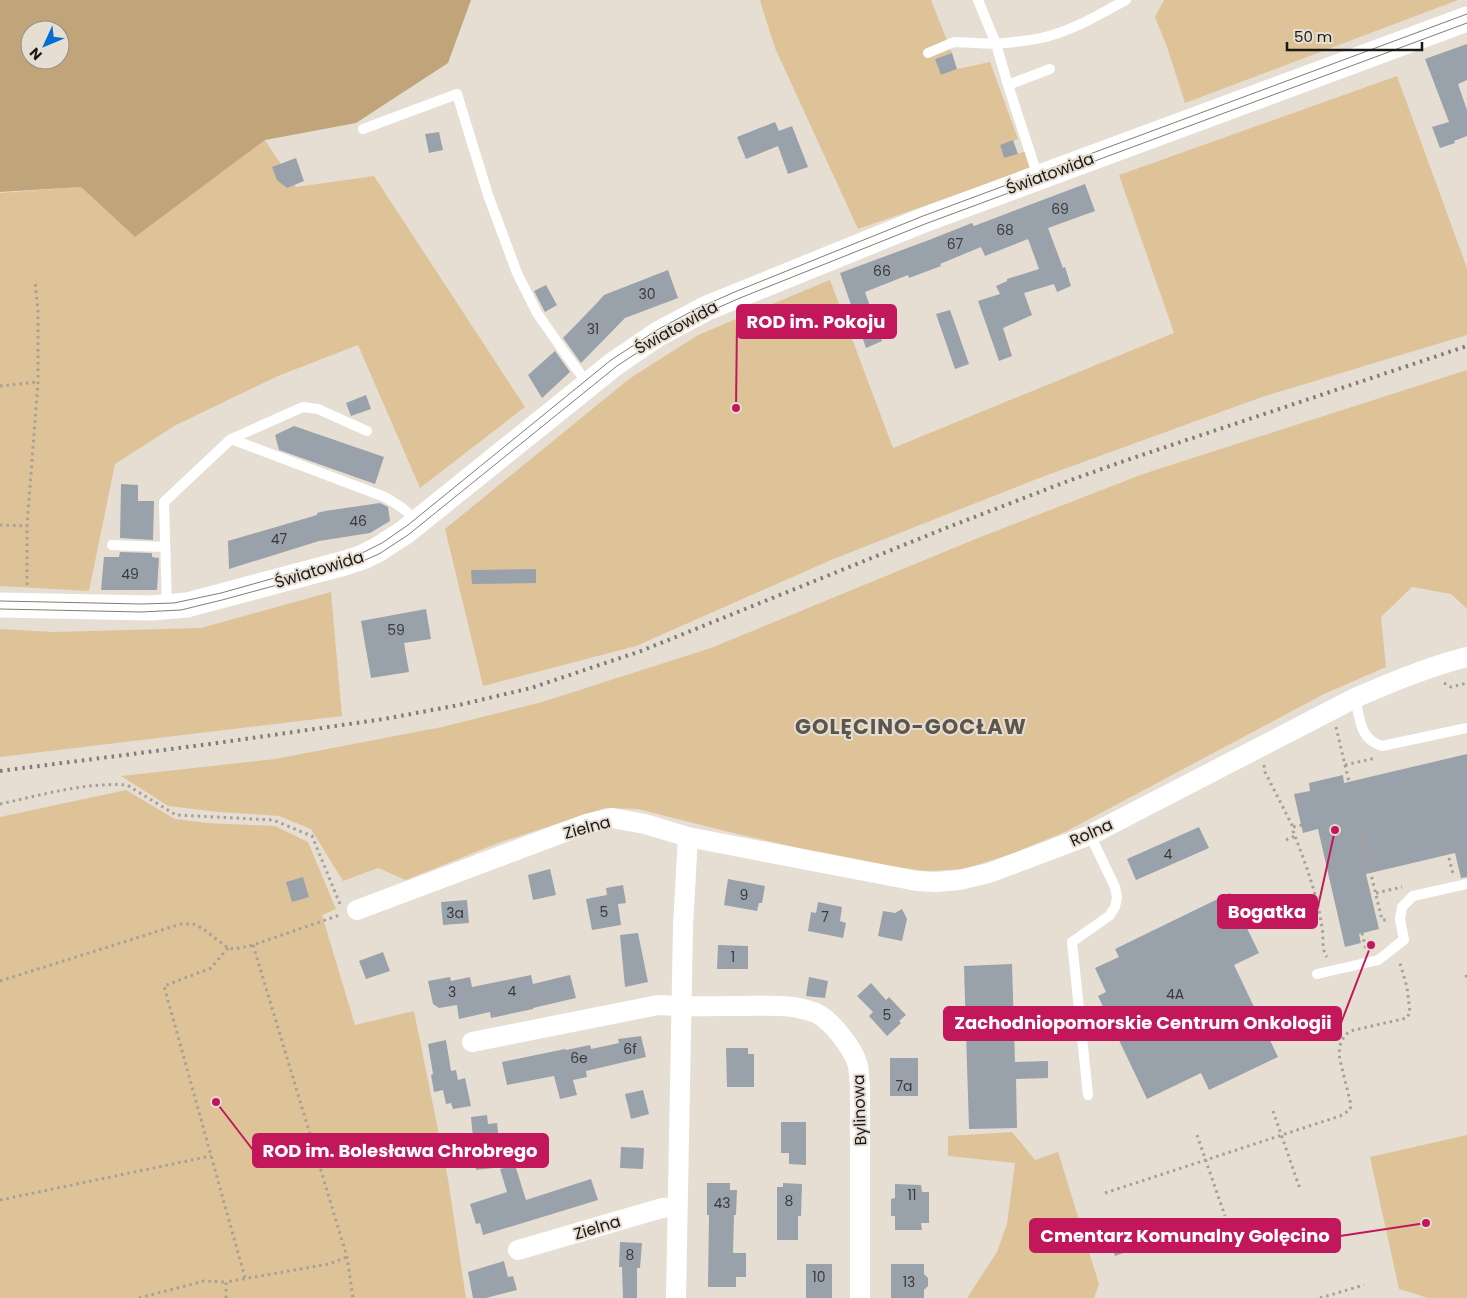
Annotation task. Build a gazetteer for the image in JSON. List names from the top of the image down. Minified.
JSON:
{"streets":{"street":["Światowida","Zielna","Rolna","Bylinowa"]},"crossings":[["Zielna","Rolna"]],"districts":["GOLĘCINO-GOCŁAW"],"places":["ROD im. Pokoju","Bogatka","Zachodniopomorskie Centrum Onkologii","ROD im. Bolesława Chrobrego","Cmentarz Komunalny Golęcino"],"house_numbers":["69","68","67","66","30","31","46","47","49","59","4","9","5","3a","7","1","4","3","4A","5","6f","6e","7a","11","8","43","8","10","13"],"scale_bar":"50 m","north":"bottom left"}
